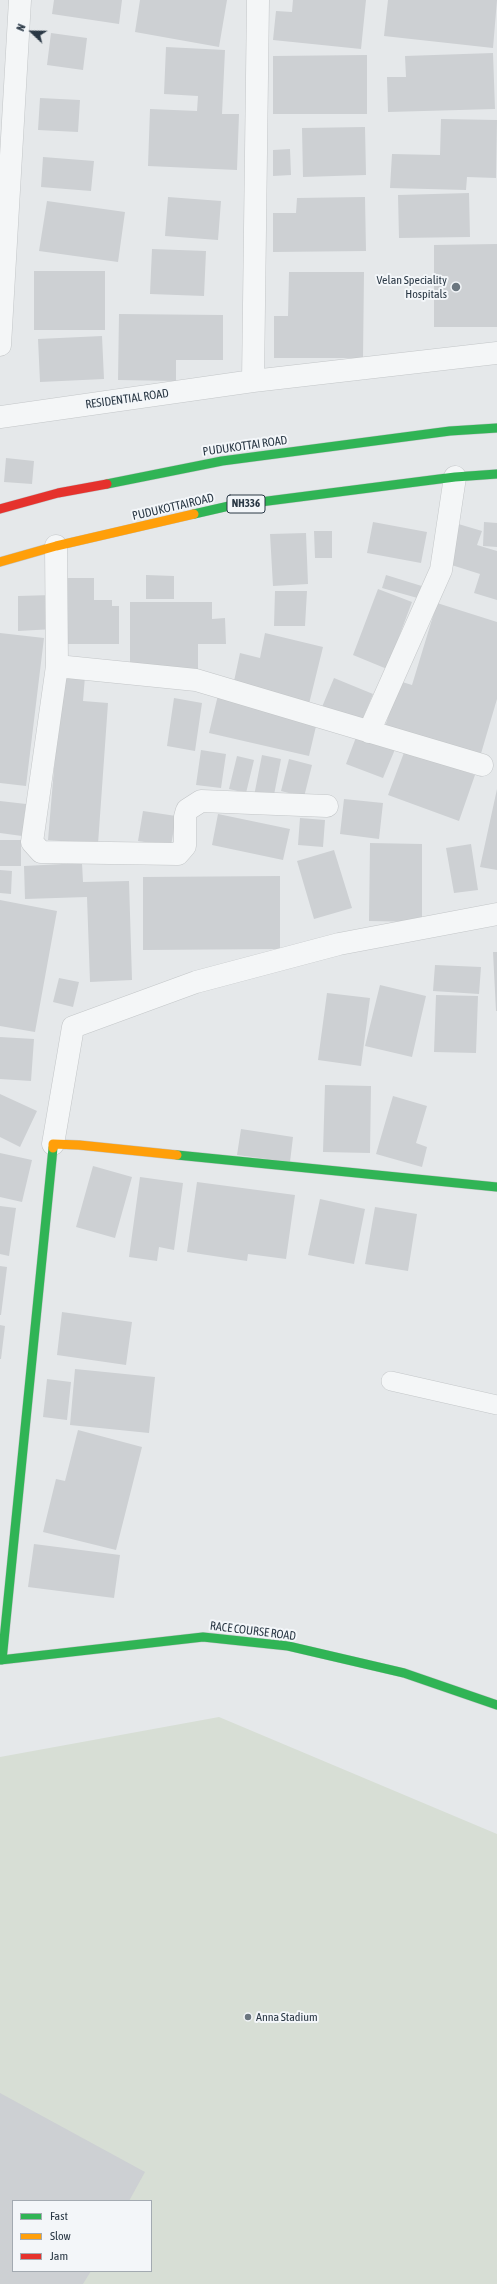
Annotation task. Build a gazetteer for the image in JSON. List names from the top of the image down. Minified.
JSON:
{"streets":{"main road":["PUDUKOTTAI ROAD","NH336","PUDUKOTTAIROAD","RACE COURSE ROAD"],"street":["RESIDENTIAL ROAD"]},"places":["Velan Speciality Hospitals","Anna Stadium"],"legend":["Fast","Slow","Jam"],"north":"left"}
